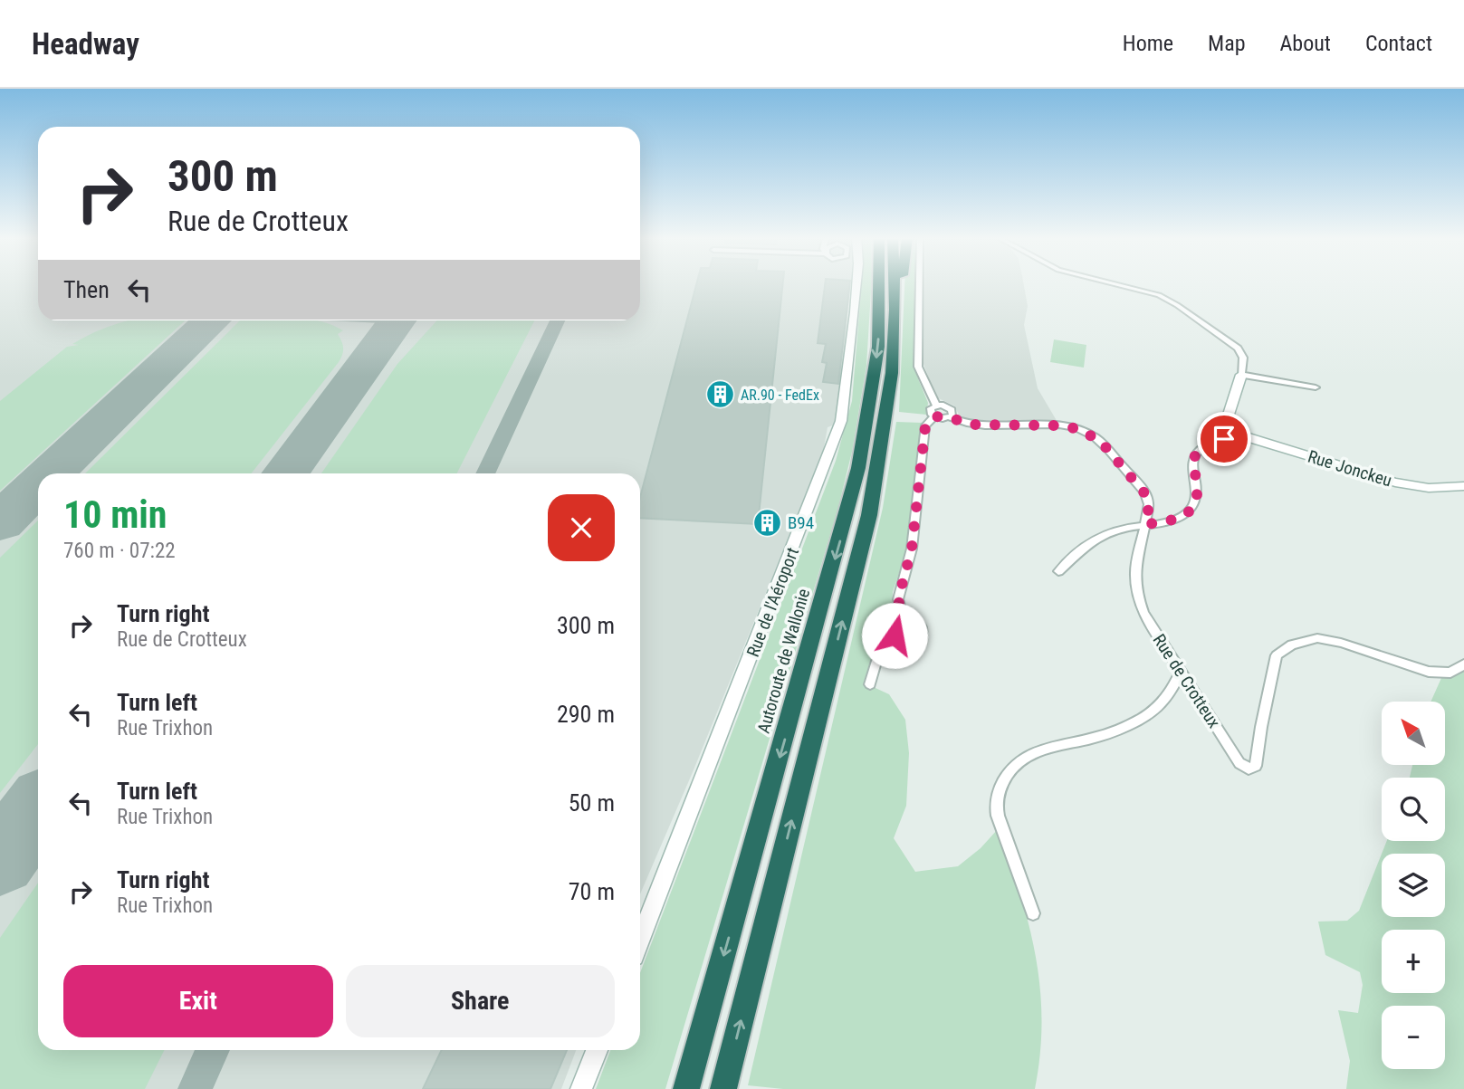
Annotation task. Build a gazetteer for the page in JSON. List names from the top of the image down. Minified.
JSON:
{"streets":{"highway":["Autoroute de Wallonie"],"street":["Rue Jonckeu","Rue de l'Aéroport","Rue de Crotteux"]},"places":{"building":["AR.90 - FedEx","B94"]},"north":"top left","page":{"header":"Headway","nav":["Home","Map","About","Contact"],"turn":["300 m","Rue de Crotteux"],"then":"Then","heading":["10 min","760 m · 07:22"],"list":[{"name":"Turn right","note":"Rue de Crotteux","value":"300 m"},{"name":"Turn left","note":"Rue Trixhon","value":"290 m"},{"name":"Turn left","note":"Rue Trixhon","value":"50 m"},{"name":"Turn right","note":"Rue Trixhon","value":"70 m"}],"map_buttons":["+","−"],"buttons":["Exit","Share"]}}
